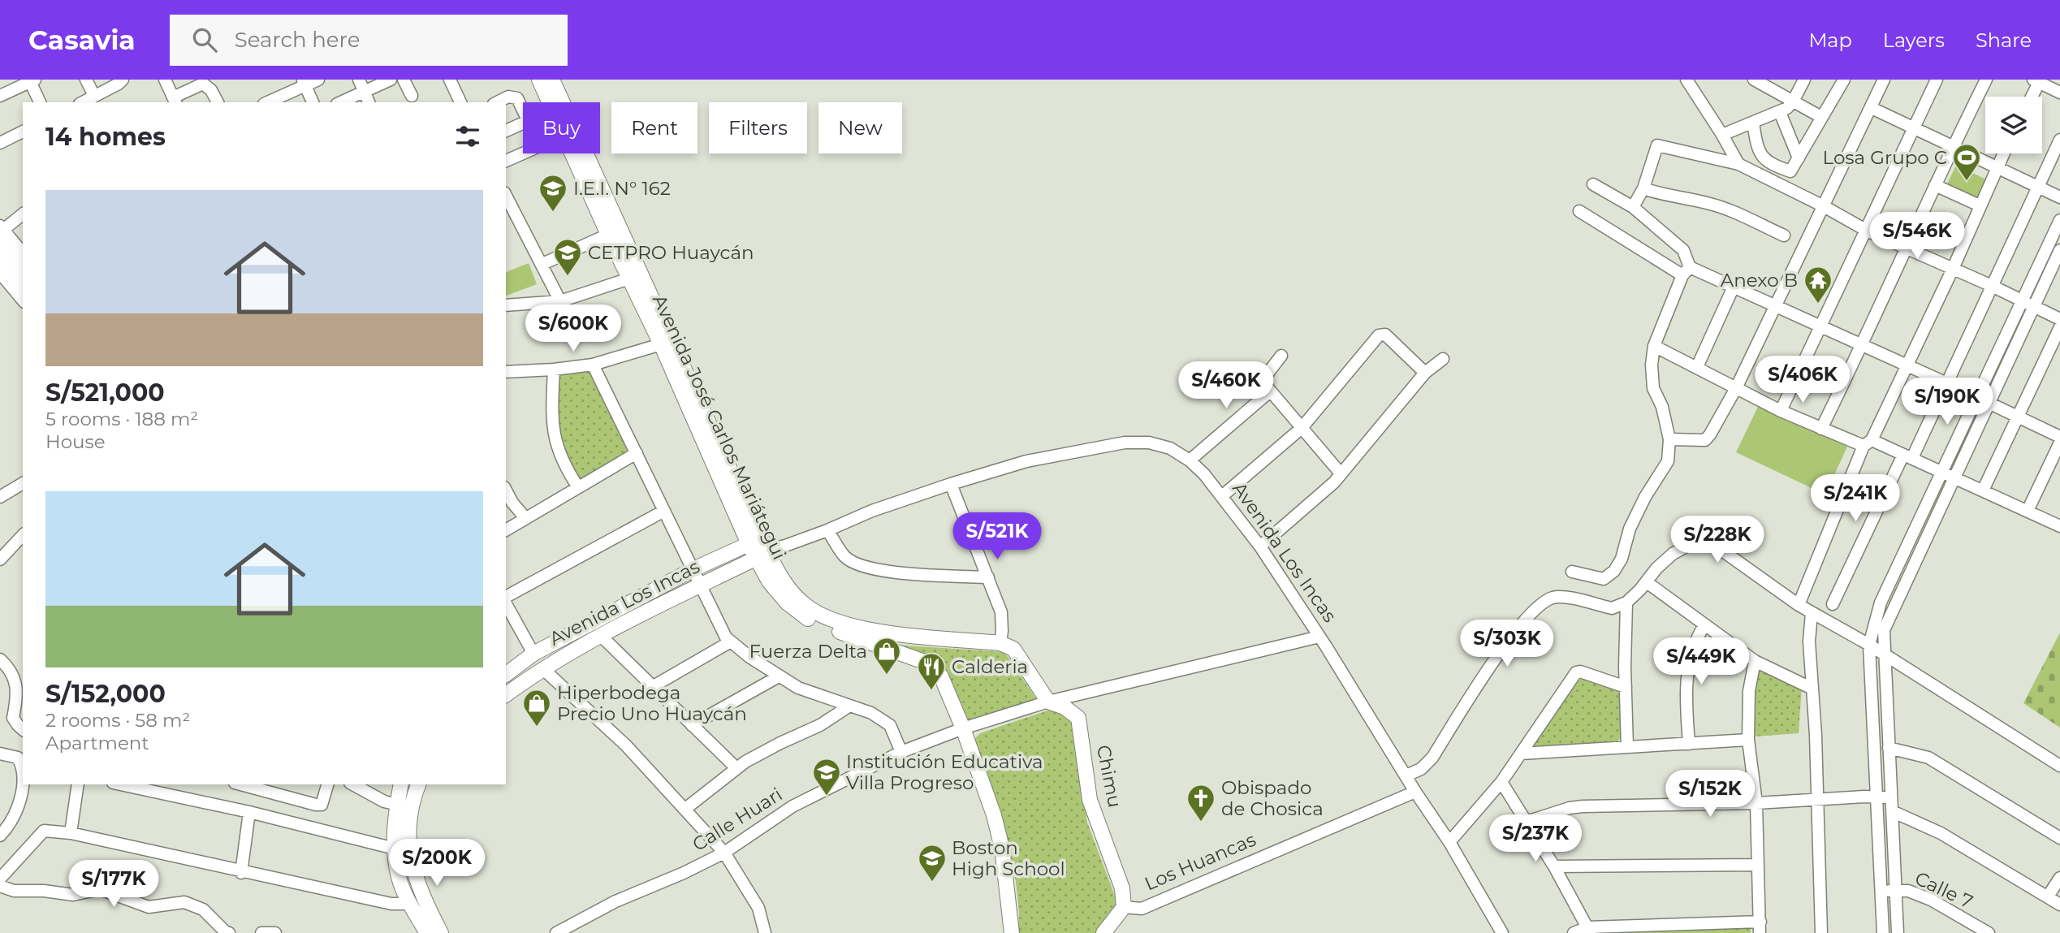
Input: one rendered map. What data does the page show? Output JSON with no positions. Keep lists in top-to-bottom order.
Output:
{
  "streets": {
    "main road": ["Avenida José Carlos Mariátegui", "Avenida Los Incas", "Chimu"],
    "street": ["Calle Huari", "Los Huancas", "Calle 7"]
  },
  "crossings": [
    ["Avenida José Carlos Mariátegui", "Avenida Los Incas"],
    ["Avenida José Carlos Mariátegui", "Calle Huari"],
    ["Avenida Los Incas", "Calle Huari"],
    ["Avenida Los Incas", "Los Huancas"],
    ["Chimu", "Calle Huari"],
    ["Chimu", "Los Huancas"]
  ],
  "places": {
    "sports": ["Losa Grupo C"],
    "school or university": [
      "I.E.I. N° 162",
      "CETPRO Huaycán",
      "Institución Educativa Villa Progreso",
      "Boston High School"
    ],
    "temple": ["Anexo B"],
    "shop": ["Fuerza Delta", "Hiperbodega Precio Uno Huaycán"],
    "restaurant": ["Calderia"],
    "church": ["Obispado de Chosica"]
  },
  "page": {
    "header": "Casavia",
    "search": "Search here",
    "nav": ["Map", "Layers", "Share"],
    "chip": [
      "Buy",
      "Rent",
      "Filters",
      "New"
    ],
    "heading": "14 homes",
    "list": [
      {
        "name": "S/521,000",
        "note": "5 rooms · 188 m² · House"
      },
      {
        "name": "S/152,000",
        "note": "2 rooms · 58 m² · Apartment"
      }
    ],
    "price": [
      "S/546K",
      "S/600K",
      "S/406K",
      "S/460K",
      "S/190K",
      "S/241K",
      "S/521K",
      "S/228K",
      "S/303K",
      "S/449K",
      "S/152K",
      "S/237K",
      "S/200K",
      "S/177K"
    ]
  }
}
